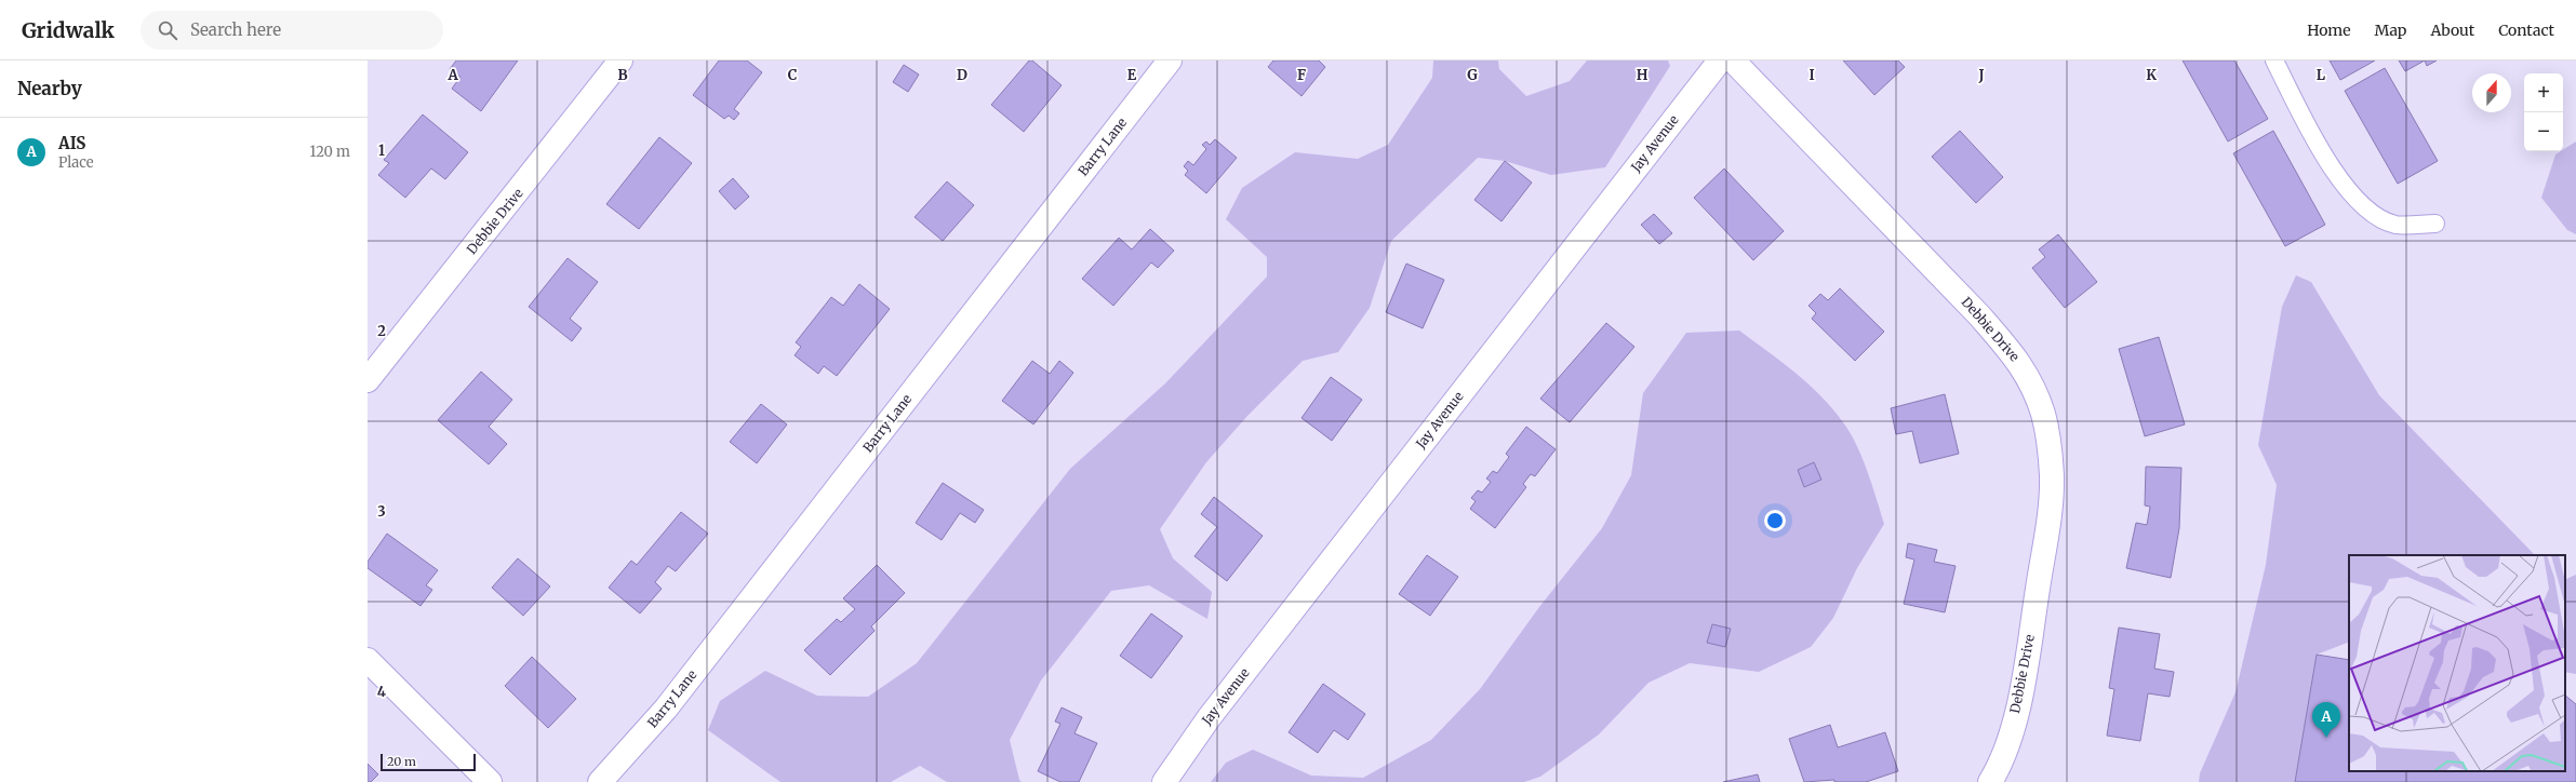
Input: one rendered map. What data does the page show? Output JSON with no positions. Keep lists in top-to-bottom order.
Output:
{
  "streets": {
    "street": ["Jay Avenue", "Barry Lane", "Debbie Drive"]
  },
  "scale_bar": "20 m",
  "north": "top",
  "page": {
    "header": "Gridwalk",
    "search": "Search here",
    "nav": [
      "Home",
      "Map",
      "About",
      "Contact"
    ],
    "heading": "Nearby",
    "map_buttons": ["+", "−"],
    "list": [
      {
        "mark": "A",
        "name": "AIS",
        "note": "Place",
        "value": "120 m"
      }
    ],
    "pins": "A",
    "scale": "20 m"
  },
  "grid": {
    "columns": [
      "A",
      "B",
      "C",
      "D",
      "E",
      "F",
      "G",
      "H",
      "I",
      "J",
      "K",
      "L"
    ],
    "rows": [
      "1",
      "2",
      "3",
      "4"
    ]
  }
}
